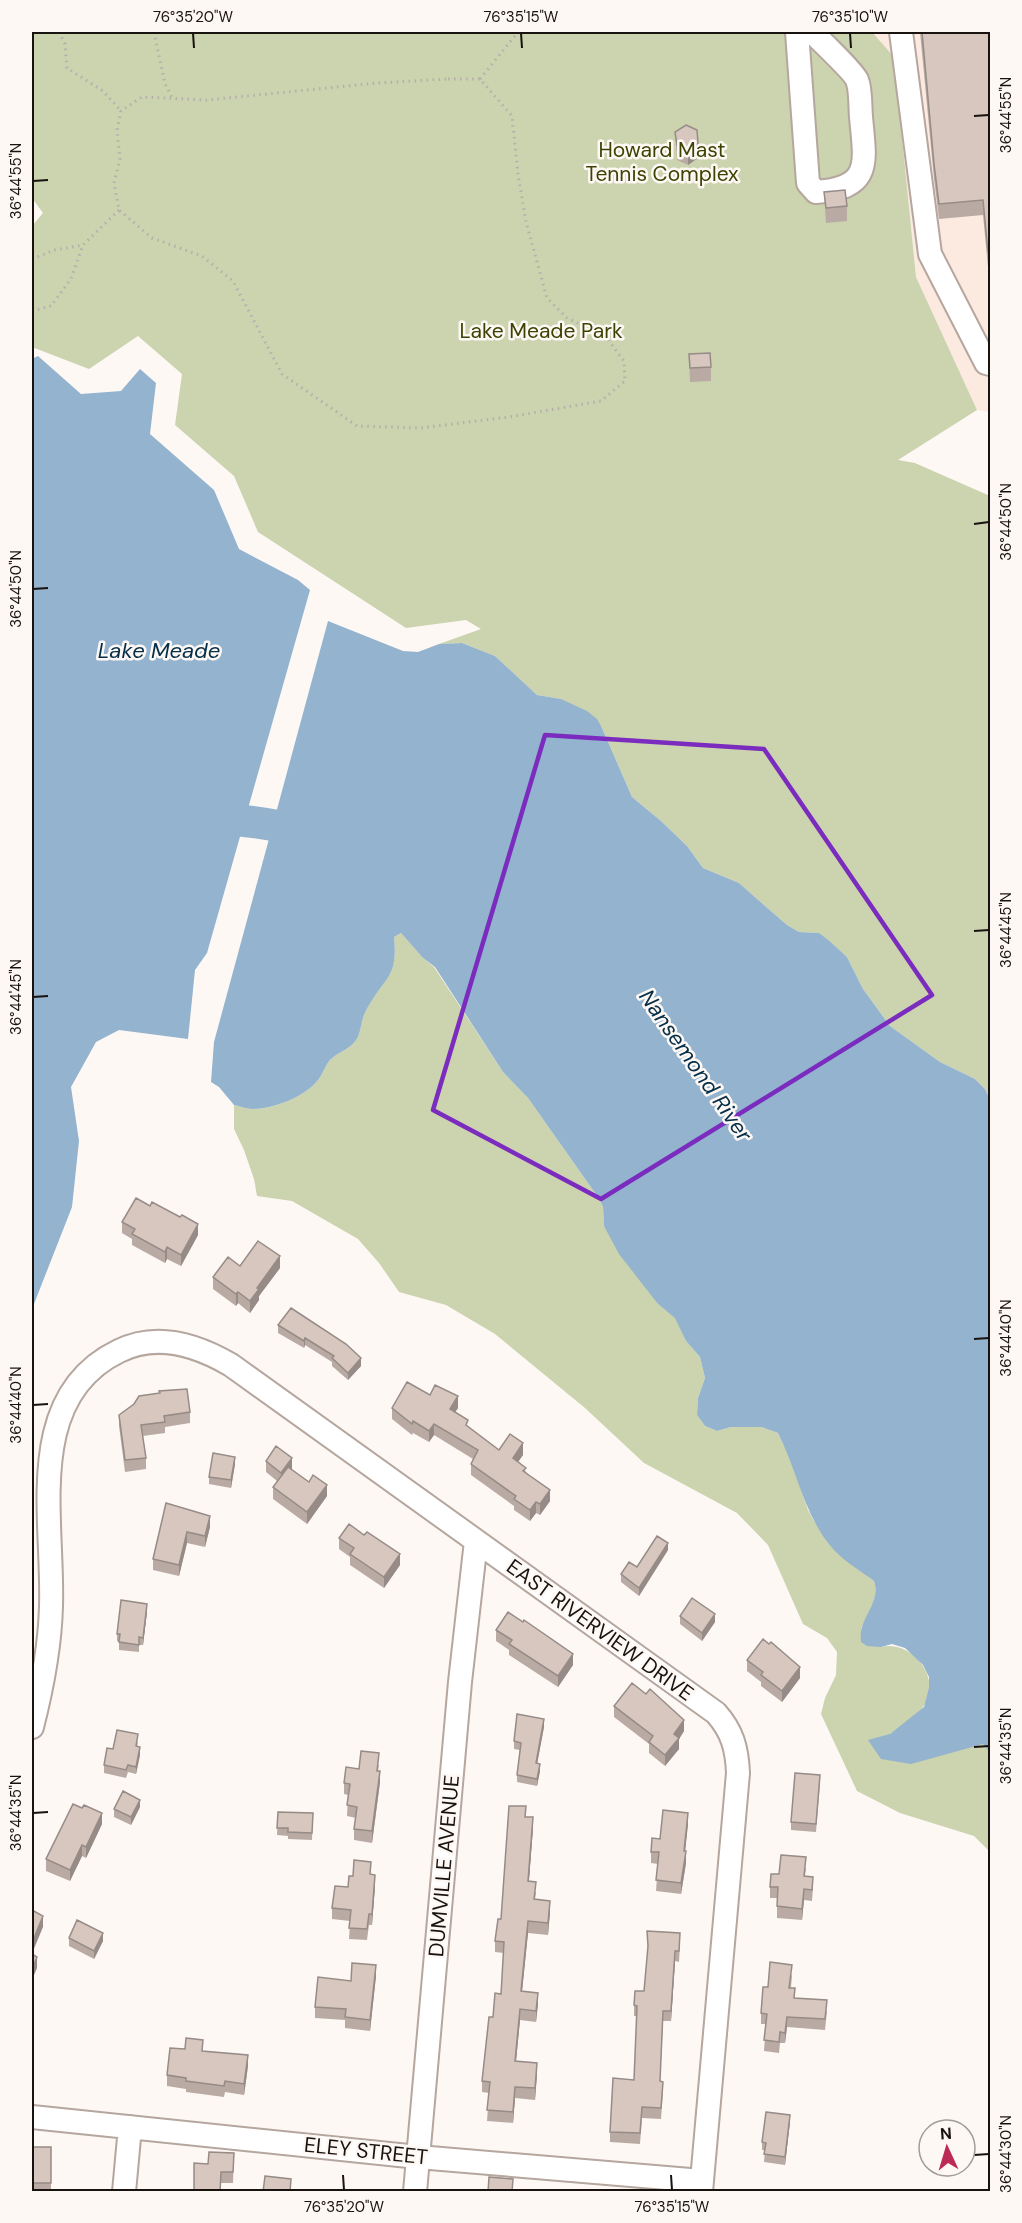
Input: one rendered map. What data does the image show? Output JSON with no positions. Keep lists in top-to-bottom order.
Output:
{
  "streets": {
    "street": ["EAST RIVERVIEW DRIVE", "DUMVILLE AVENUE", "ELEY STREET"]
  },
  "crossings": [
    ["EAST RIVERVIEW DRIVE", "DUMVILLE AVENUE"],
    ["EAST RIVERVIEW DRIVE", "ELEY STREET"],
    ["DUMVILLE AVENUE", "ELEY STREET"]
  ],
  "water": ["Lake Meade", "Nansemond River"],
  "parks": ["Howard Mast Tennis Complex", "Lake Meade Park"],
  "north": "top",
  "coordinates": [
    "76°35'20\"W",
    "76°35'15\"W",
    "76°35'10\"W",
    "36°44'55\"N",
    "36°44'50\"N",
    "36°44'45\"N",
    "36°44'40\"N",
    "36°44'35\"N",
    "36°44'30\"N"
  ]
}
